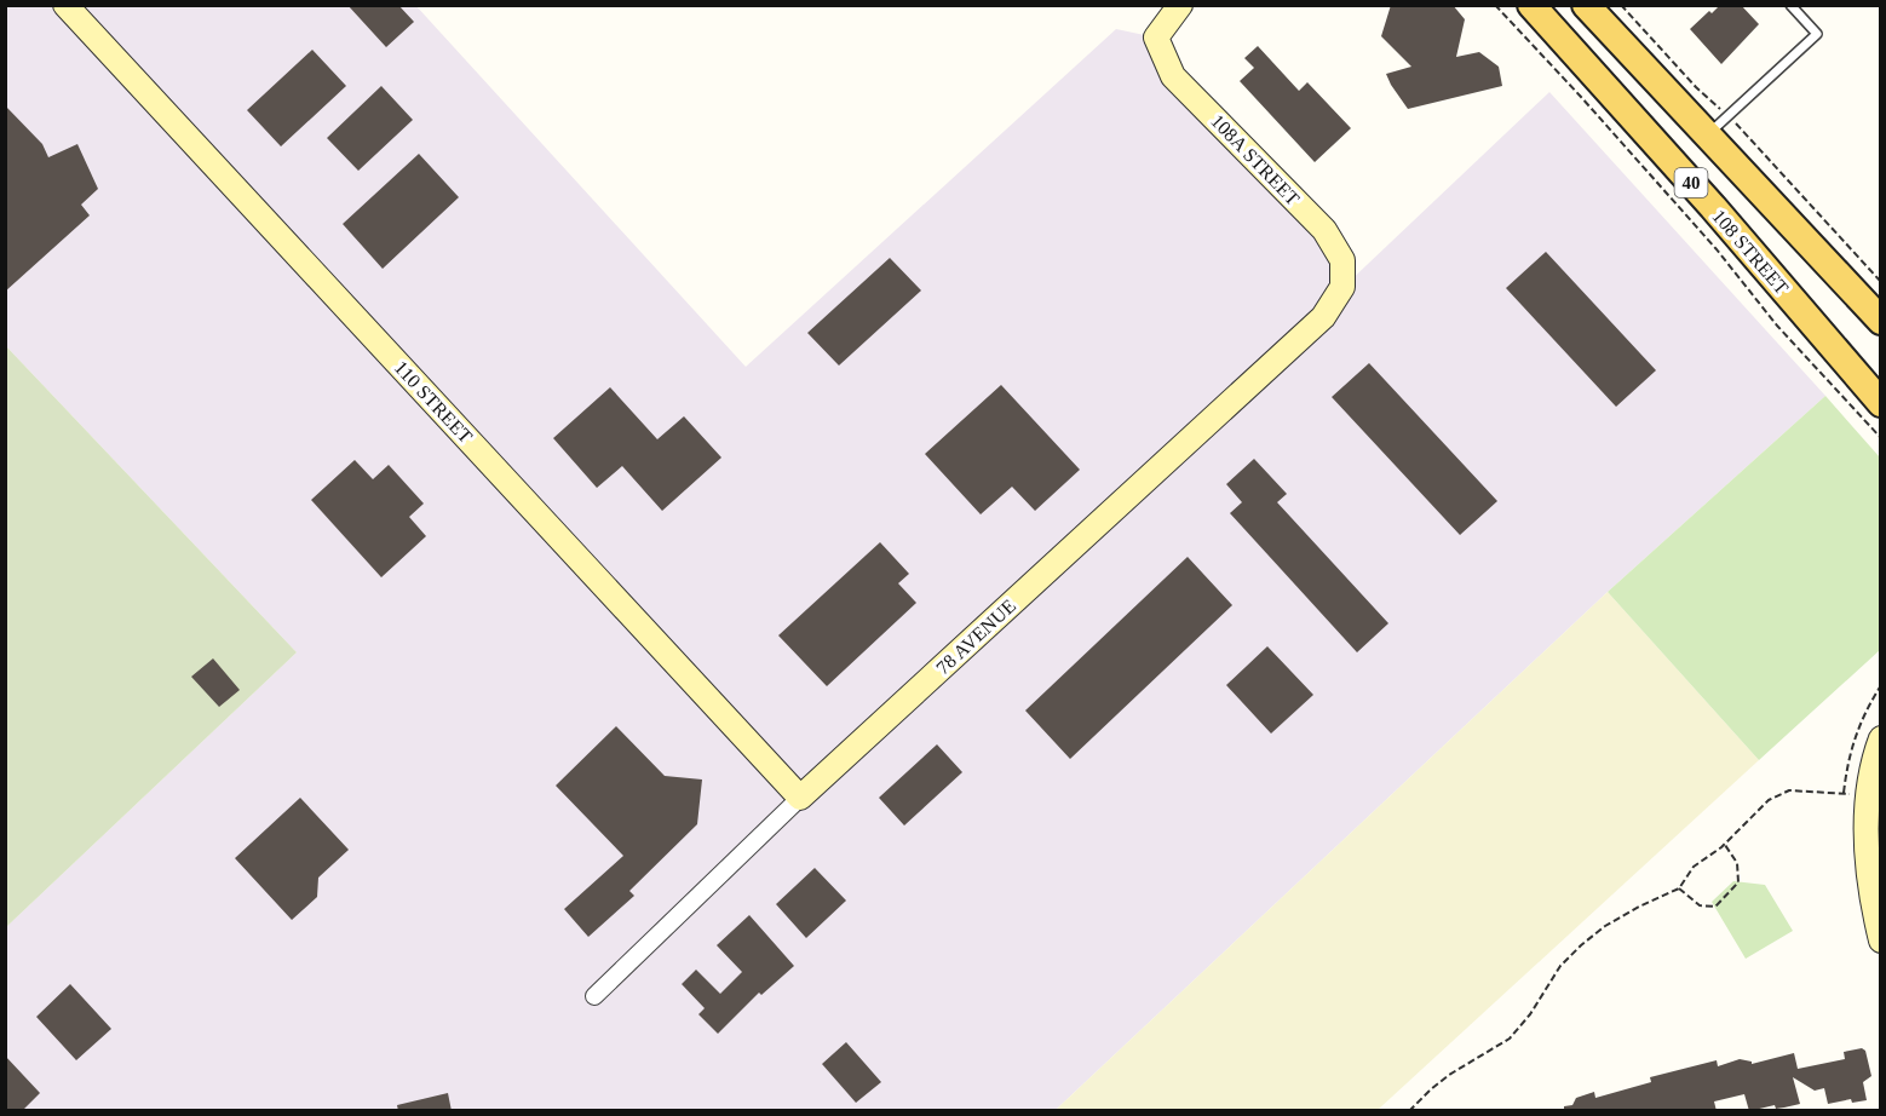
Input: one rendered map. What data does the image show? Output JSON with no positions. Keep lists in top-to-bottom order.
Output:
{
  "streets": {
    "main road": ["40", "108 STREET"],
    "street": ["108A STREET", "110 STREET", "78 AVENUE"]
  },
  "crossings": [
    ["108A STREET", "78 AVENUE"],
    ["110 STREET", "78 AVENUE"]
  ]
}
